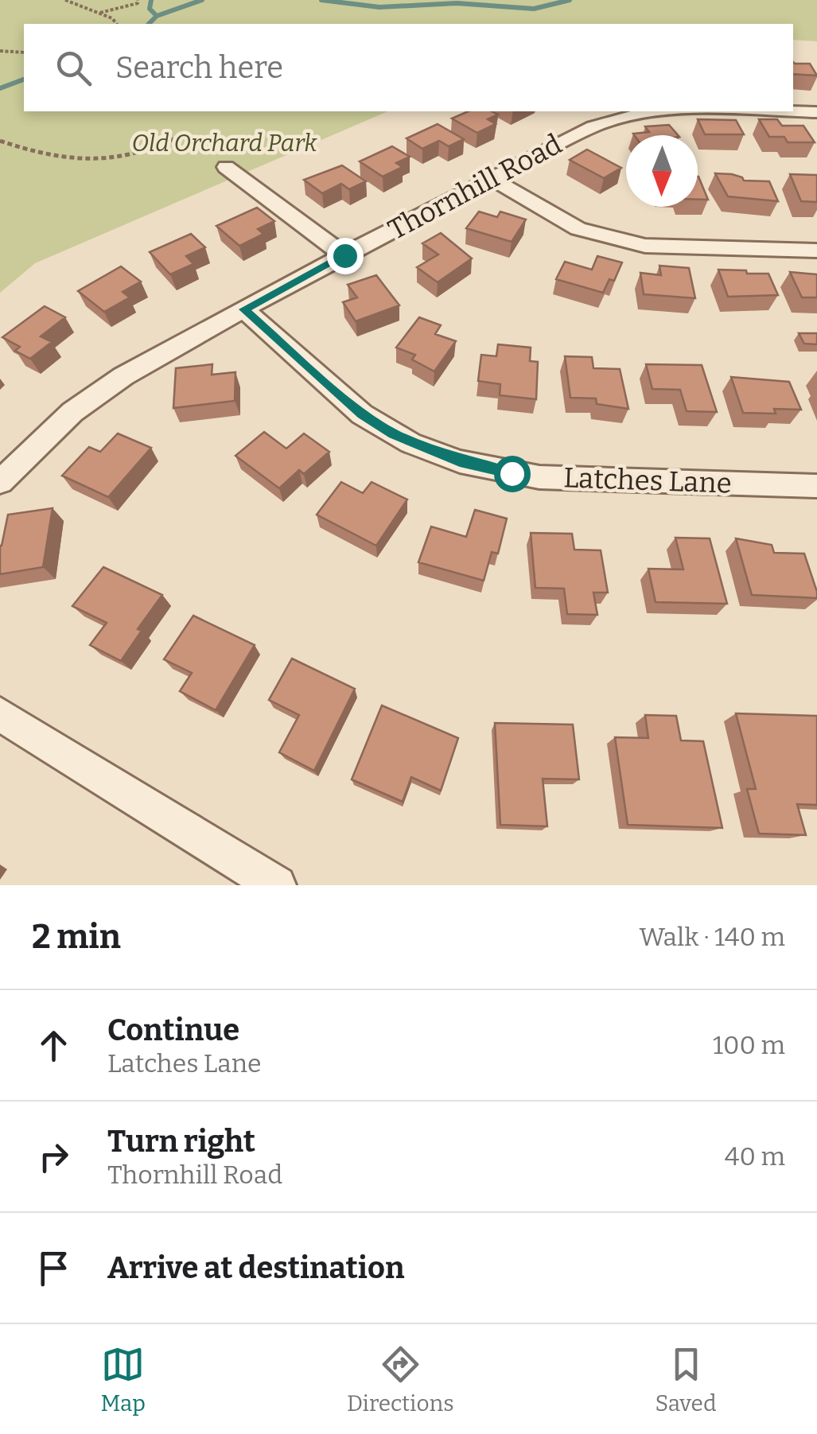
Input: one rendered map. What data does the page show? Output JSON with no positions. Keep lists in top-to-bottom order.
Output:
{
  "streets": {
    "street": ["Thornhill Road", "Latches Lane"]
  },
  "crossings": [
    ["Thornhill Road", "Latches Lane"]
  ],
  "parks": ["Old Orchard Park"],
  "north": "bottom",
  "page": {
    "search": "Search here",
    "heading": ["2 min", "Walk · 140 m"],
    "list": [
      ["Continue", "Latches Lane", "100 m"],
      ["Turn right", "Thornhill Road", "40 m"],
      "Arrive at destination"
    ],
    "nav": ["Map", "Directions", "Saved"]
  }
}
